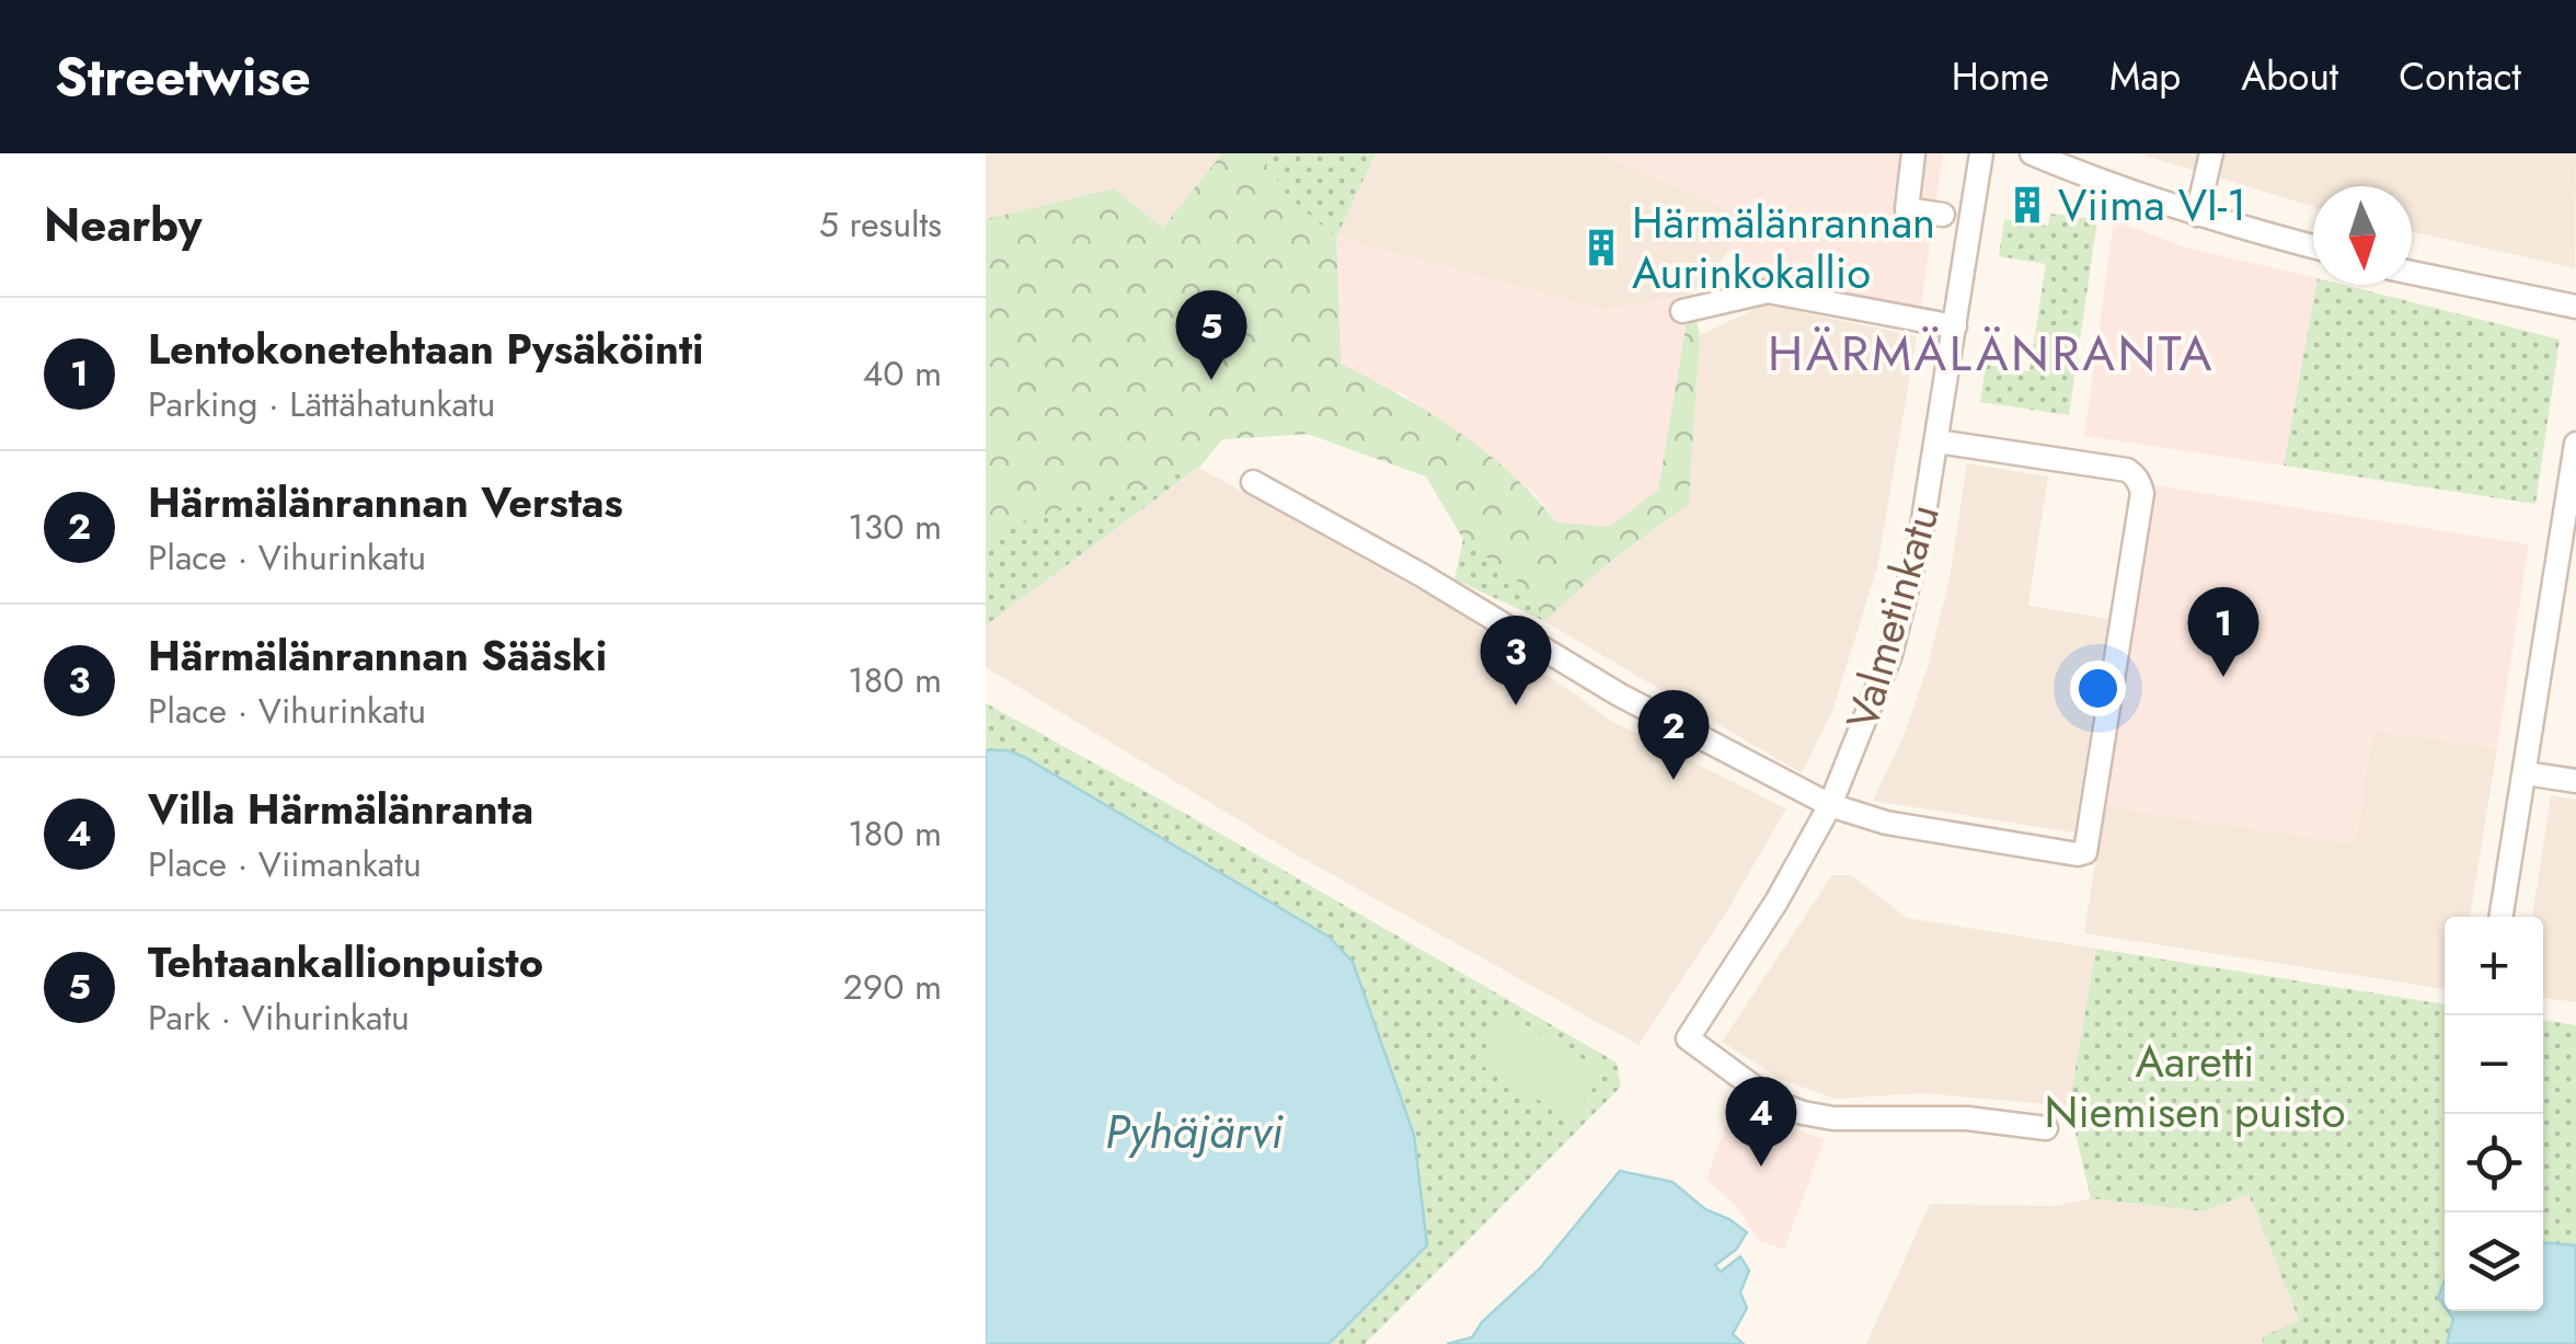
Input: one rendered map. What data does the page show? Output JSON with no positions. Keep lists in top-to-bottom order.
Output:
{
  "streets": {
    "street": ["Valmetinkatu"]
  },
  "districts": ["HÄRMÄLÄNRANTA"],
  "water": ["Pyhäjärvi"],
  "parks": ["Aaretti Niemisen puisto"],
  "places": {
    "building": ["Viima VI-1", "Härmälänrannan Aurinkokallio"]
  },
  "north": "bottom",
  "page": {
    "header": "Streetwise",
    "nav": [
      "Home",
      "Map",
      "About",
      "Contact"
    ],
    "heading": ["Nearby", "5 results"],
    "pins": [
      "5",
      "1",
      "3",
      "2",
      "4"
    ],
    "list": [
      {
        "mark": "1",
        "name": "Lentokonetehtaan Pysäköinti",
        "note": "Parking · Lättähatunkatu",
        "value": "40 m"
      },
      {
        "mark": "2",
        "name": "Härmälänrannan Verstas",
        "note": "Place · Vihurinkatu",
        "value": "130 m"
      },
      {
        "mark": "3",
        "name": "Härmälänrannan Sääski",
        "note": "Place · Vihurinkatu",
        "value": "180 m"
      },
      {
        "mark": "4",
        "name": "Villa Härmälänranta",
        "note": "Place · Viimankatu",
        "value": "180 m"
      },
      {
        "mark": "5",
        "name": "Tehtaankallionpuisto",
        "note": "Park · Vihurinkatu",
        "value": "290 m"
      }
    ],
    "map_buttons": ["+", "−"]
  }
}
